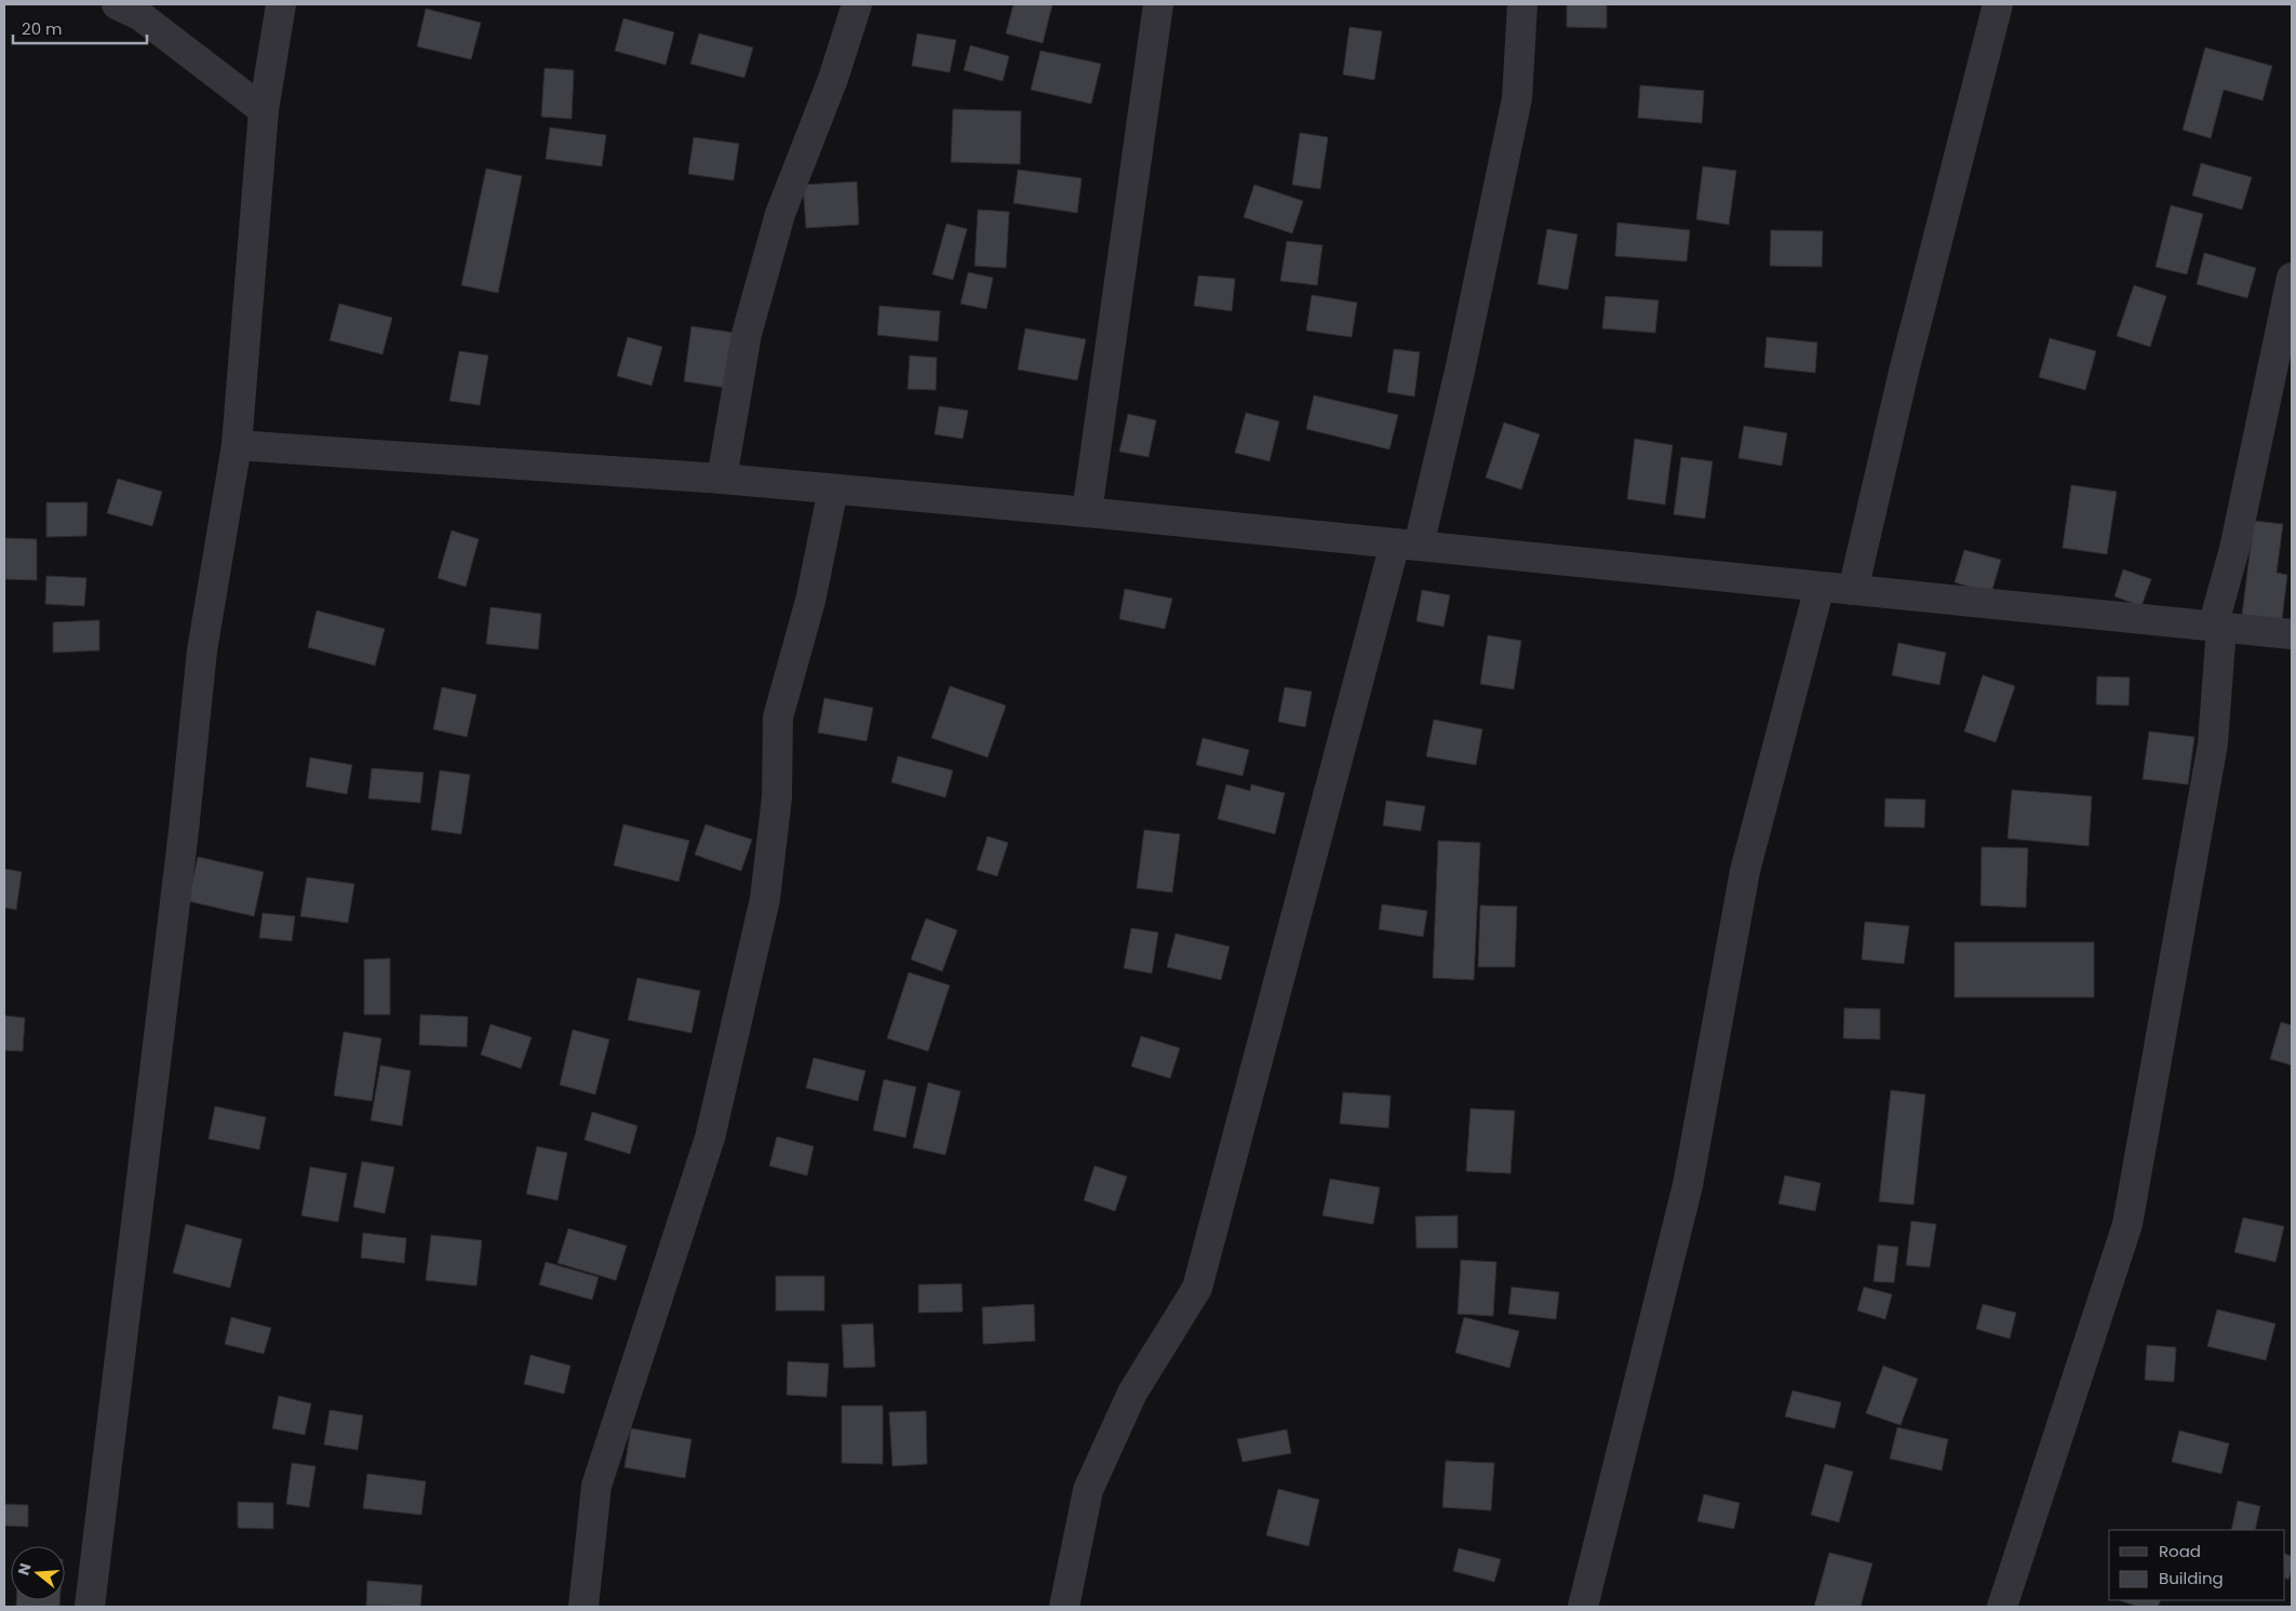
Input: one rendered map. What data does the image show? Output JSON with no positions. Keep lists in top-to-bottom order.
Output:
{
  "legend": ["Road", "Building"],
  "scale_bar": "20 m",
  "north": "left"
}
